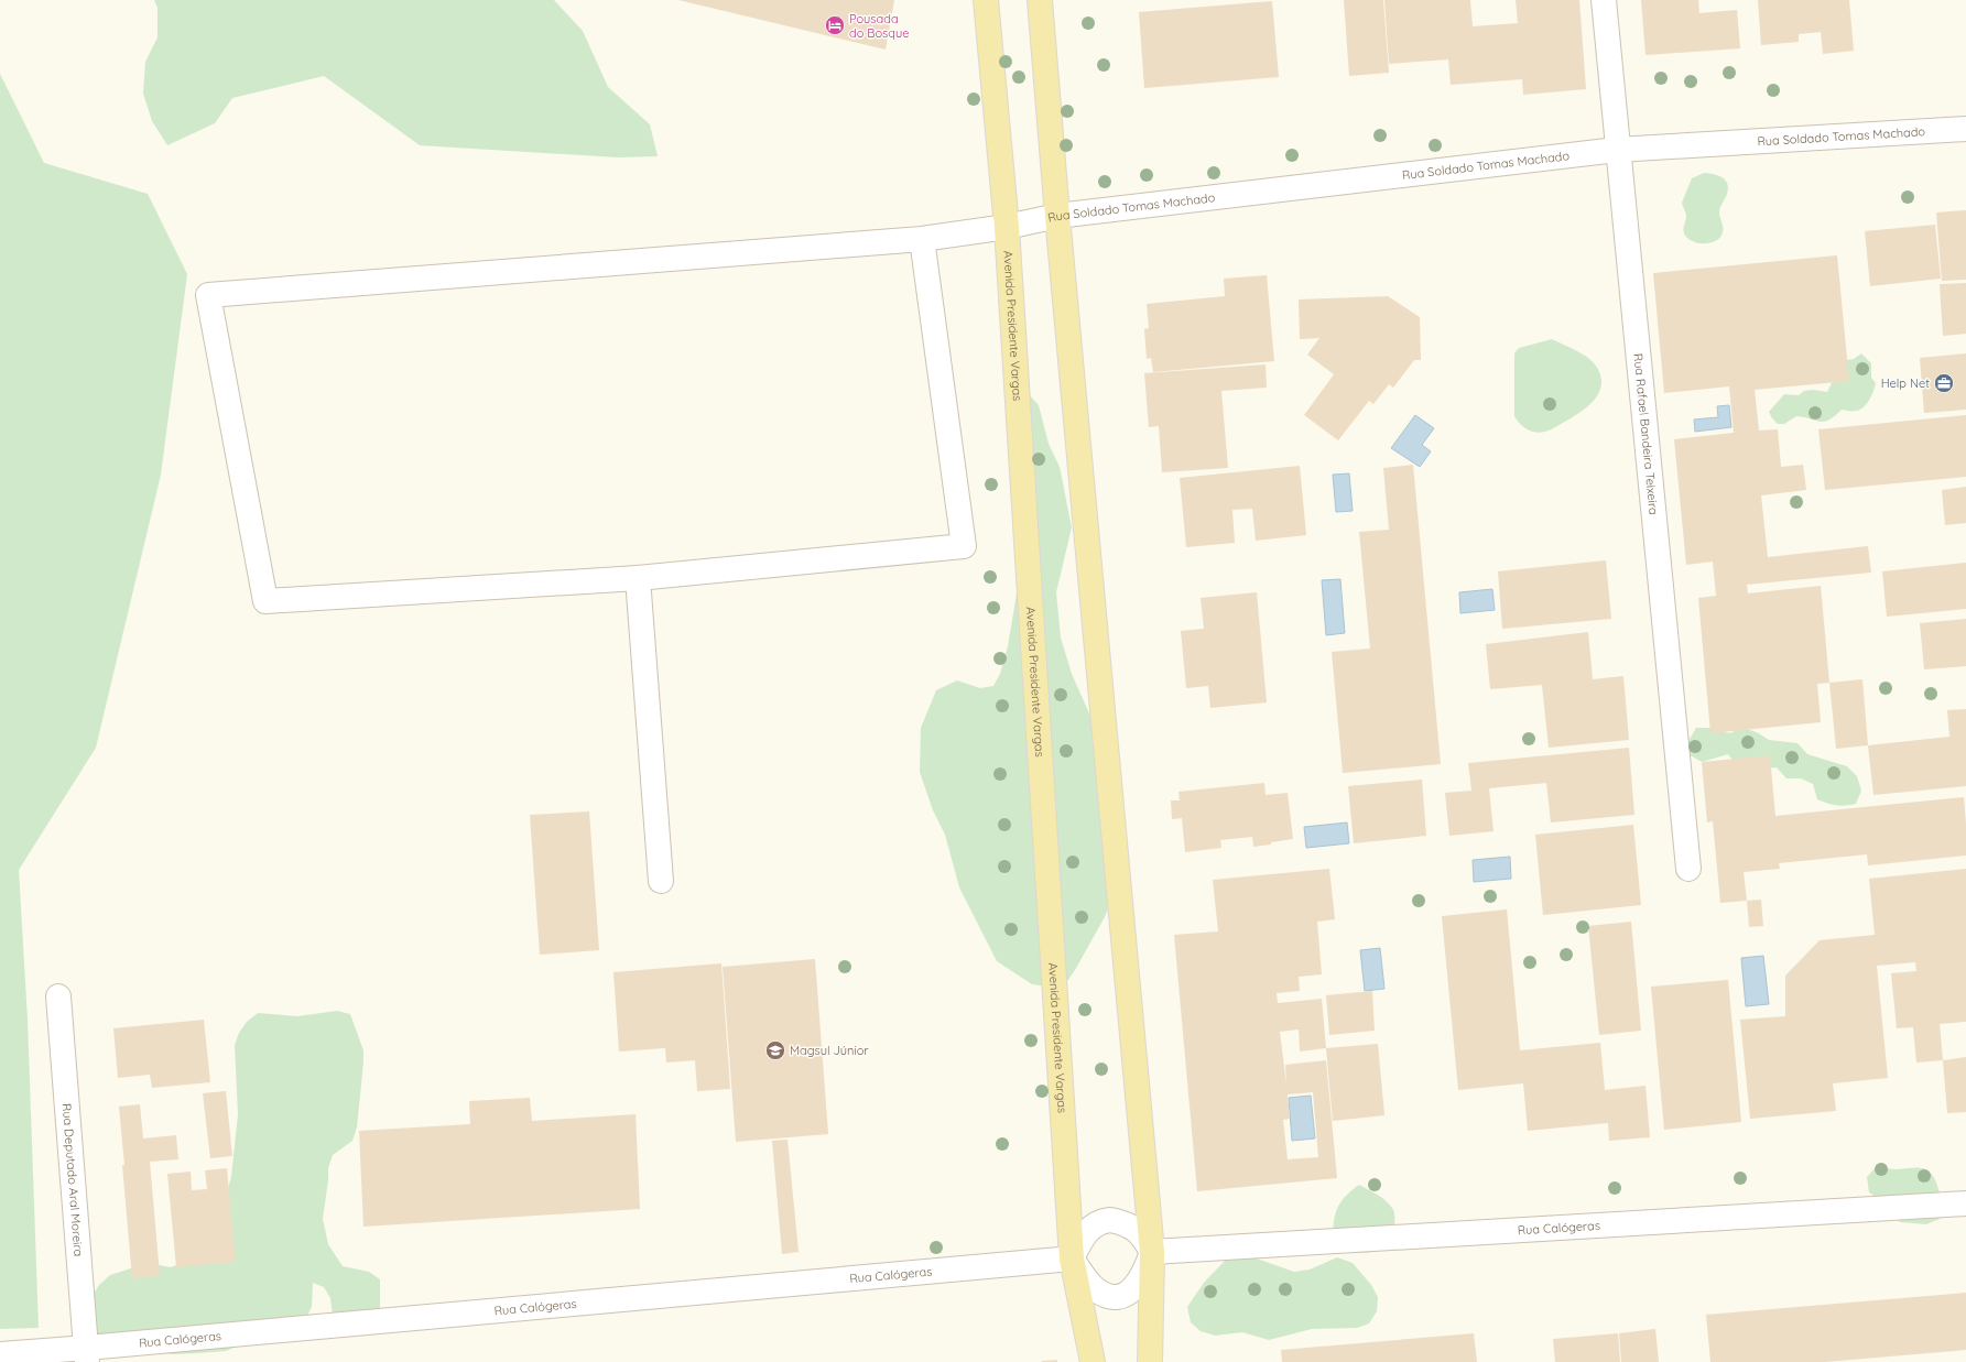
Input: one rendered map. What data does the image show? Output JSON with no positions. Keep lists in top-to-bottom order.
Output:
{
  "streets": {
    "main road": ["Avenida Presidente Vargas"],
    "street": [
      "Rua Soldado Tomas Machado",
      "Rua Rafael Bandeira Teixeira",
      "Rua Deputado Aral Moreira",
      "Rua Calógeras"
    ]
  },
  "crossings": [
    ["Rua Soldado Tomas Machado", "Avenida Presidente Vargas"],
    ["Rua Soldado Tomas Machado", "Rua Rafael Bandeira Teixeira"],
    ["Avenida Presidente Vargas", "Rua Calógeras"],
    ["Rua Deputado Aral Moreira", "Rua Calógeras"]
  ],
  "places": {
    "hotel": ["Pousada do Bosque"],
    "office": ["Help Net"],
    "school or university": ["Magsul Júnior"]
  }
}
